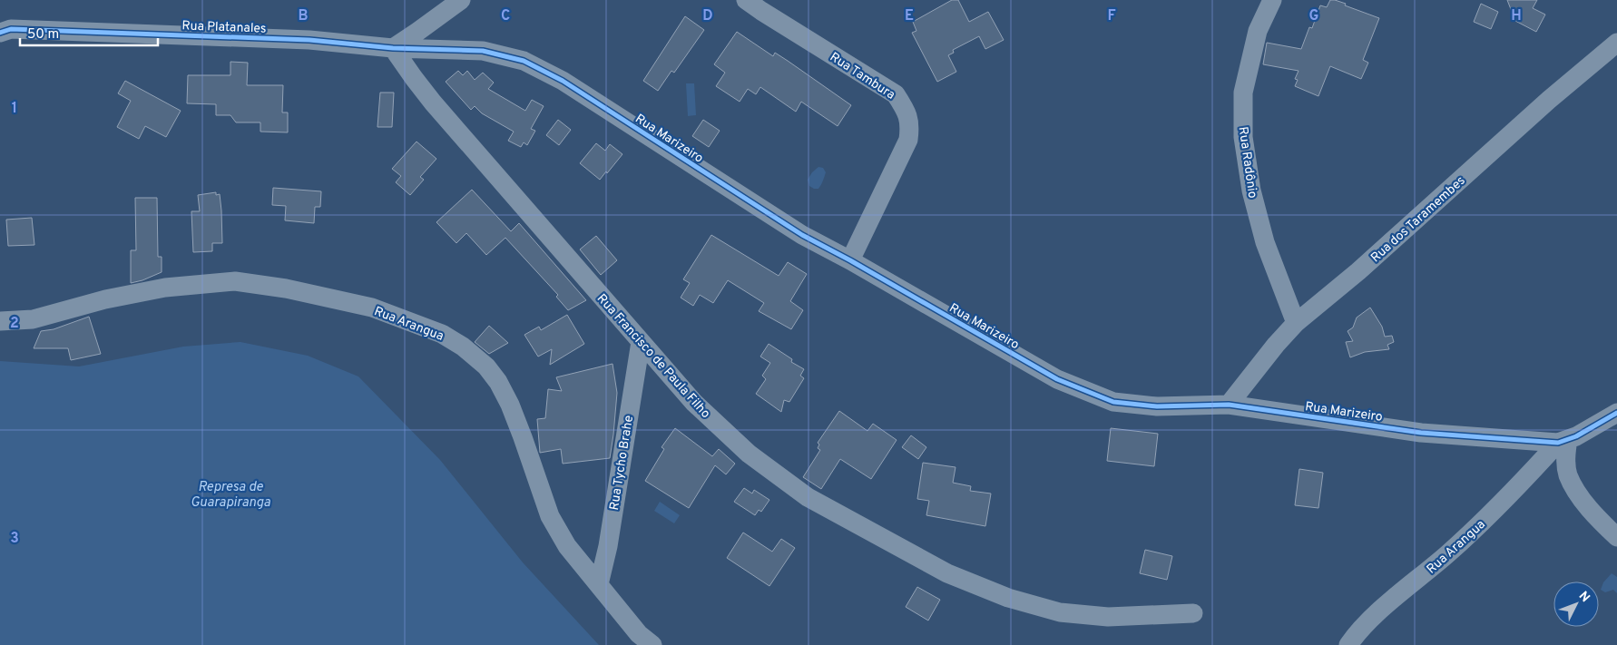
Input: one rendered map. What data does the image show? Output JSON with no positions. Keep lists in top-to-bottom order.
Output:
{
  "streets": {
    "street": [
      "Rua Platanales",
      "Rua Tambura",
      "Rua Marizeiro",
      "Rua Radônio",
      "Rua dos Taramembes",
      "Rua Arangua",
      "Rua Francisco de Paula Filho",
      "Rua Tycho Brahe"
    ]
  },
  "crossings": [
    ["Rua Platanales", "Rua Marizeiro"],
    ["Rua Platanales", "Rua Francisco de Paula Filho"],
    ["Rua Tambura", "Rua Marizeiro"],
    ["Rua Marizeiro", "Rua dos Taramembes"],
    ["Rua Marizeiro", "Rua Arangua"],
    ["Rua Marizeiro", "Rua Francisco de Paula Filho"],
    ["Rua Radônio", "Rua dos Taramembes"],
    ["Rua Arangua", "Rua Tycho Brahe"],
    ["Rua Francisco de Paula Filho", "Rua Tycho Brahe"]
  ],
  "water": ["Represa de Guarapiranga"],
  "scale_bar": "50 m",
  "north": "top right",
  "grid": {
    "columns": [
      "B",
      "C",
      "D",
      "E",
      "F",
      "G",
      "H"
    ],
    "rows": ["1", "2", "3"]
  }
}
